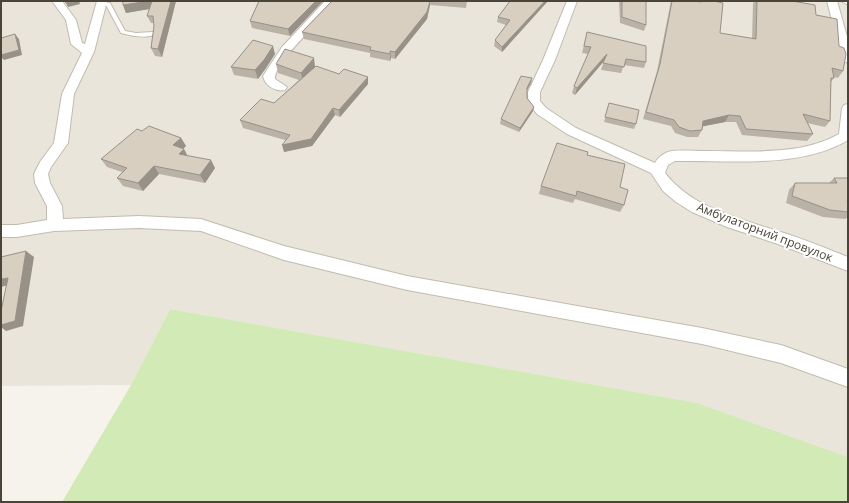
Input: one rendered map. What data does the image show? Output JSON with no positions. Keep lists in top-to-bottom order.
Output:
{
  "streets": {
    "street": ["Амбулаторний провулок"]
  }
}
